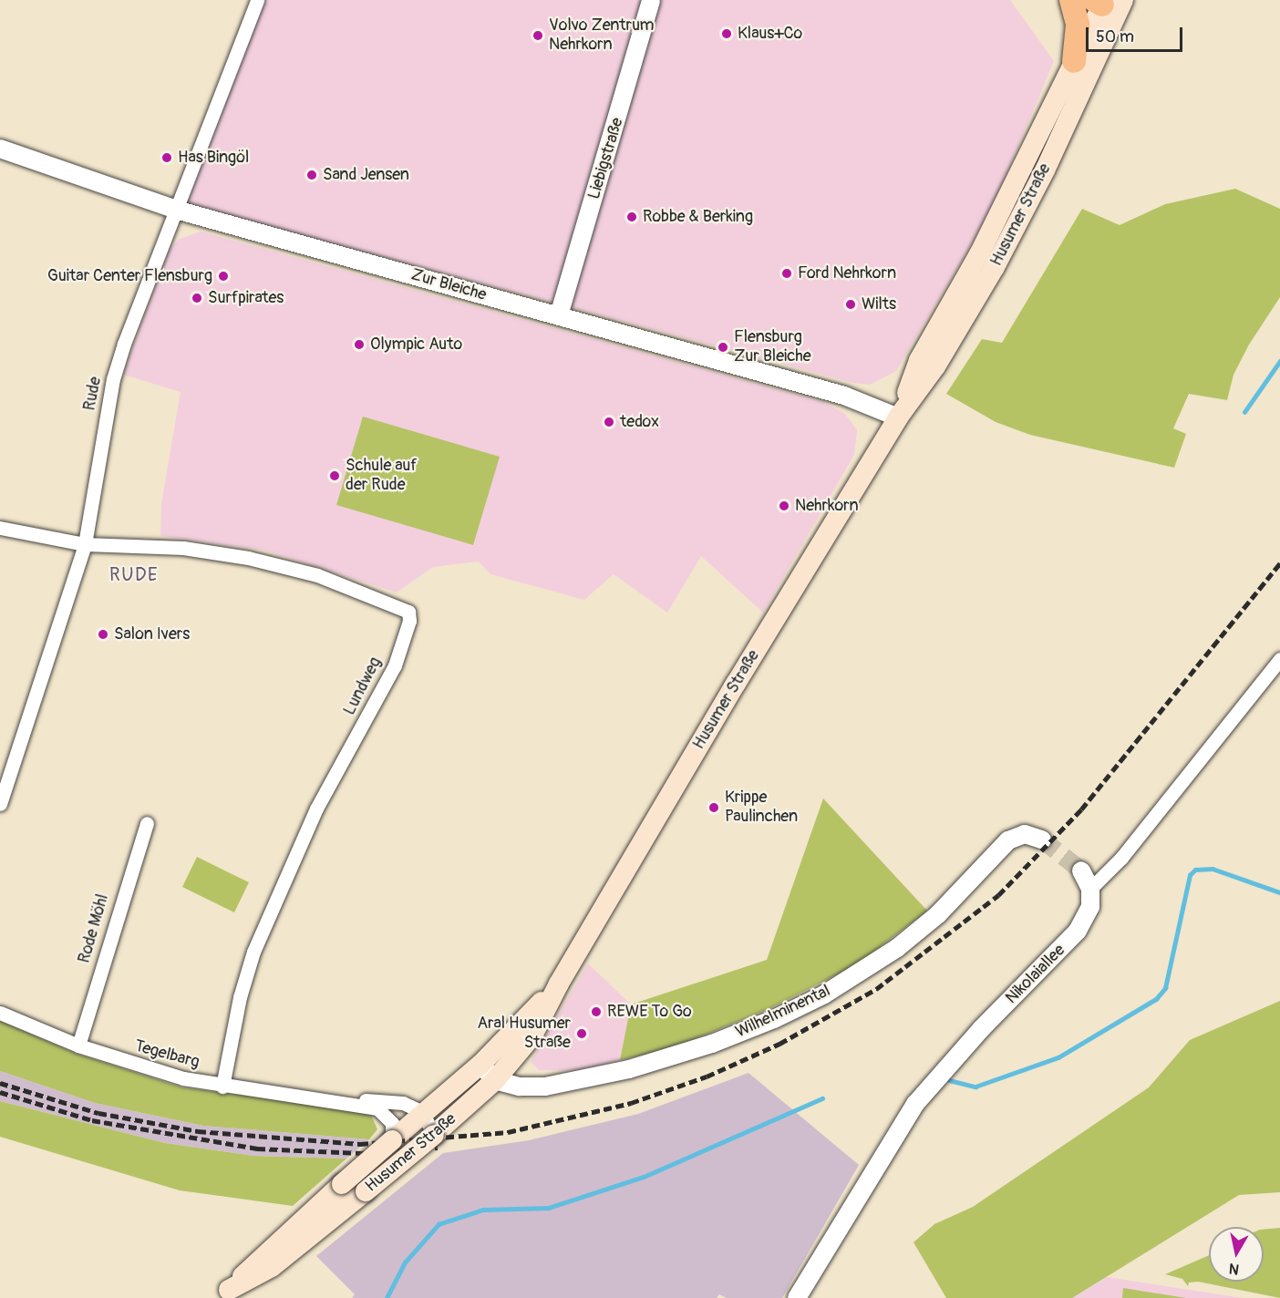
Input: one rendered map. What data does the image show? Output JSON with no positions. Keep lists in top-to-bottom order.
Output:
{
  "streets": {
    "main road": ["Husumer Straße"],
    "street": [
      "Liebigstraße",
      "Zur Bleiche",
      "Rude",
      "Lundweg",
      "Rode Möhl",
      "Nikolaiallee",
      "Wilhelminental",
      "Tegelbarg"
    ]
  },
  "crossings": [
    ["Liebigstraße", "Zur Bleiche"],
    ["Husumer Straße", "Zur Bleiche"],
    ["Husumer Straße", "Wilhelminental"],
    ["Husumer Straße", "Tegelbarg"],
    ["Zur Bleiche", "Rude"],
    ["Rude", "Lundweg"],
    ["Lundweg", "Tegelbarg"],
    ["Rode Möhl", "Tegelbarg"]
  ],
  "districts": ["RUDE"],
  "places": [
    "Klaus+Co",
    "Volvo Zentrum Nehrkorn",
    "Has Bingöl",
    "Sand Jensen",
    "Robbe & Berking",
    "Ford Nehrkorn",
    "Guitar Center Flensburg",
    "Surfpirates",
    "Wilts",
    "Olympic Auto",
    "Flensburg Zur Bleiche",
    "tedox",
    "Schule auf der Rude",
    "Nehrkorn",
    "Salon Ivers",
    "Krippe Paulinchen",
    "REWE To Go",
    "Aral Husumer Straße"
  ],
  "scale_bar": "50 m",
  "north": "bottom"
}
